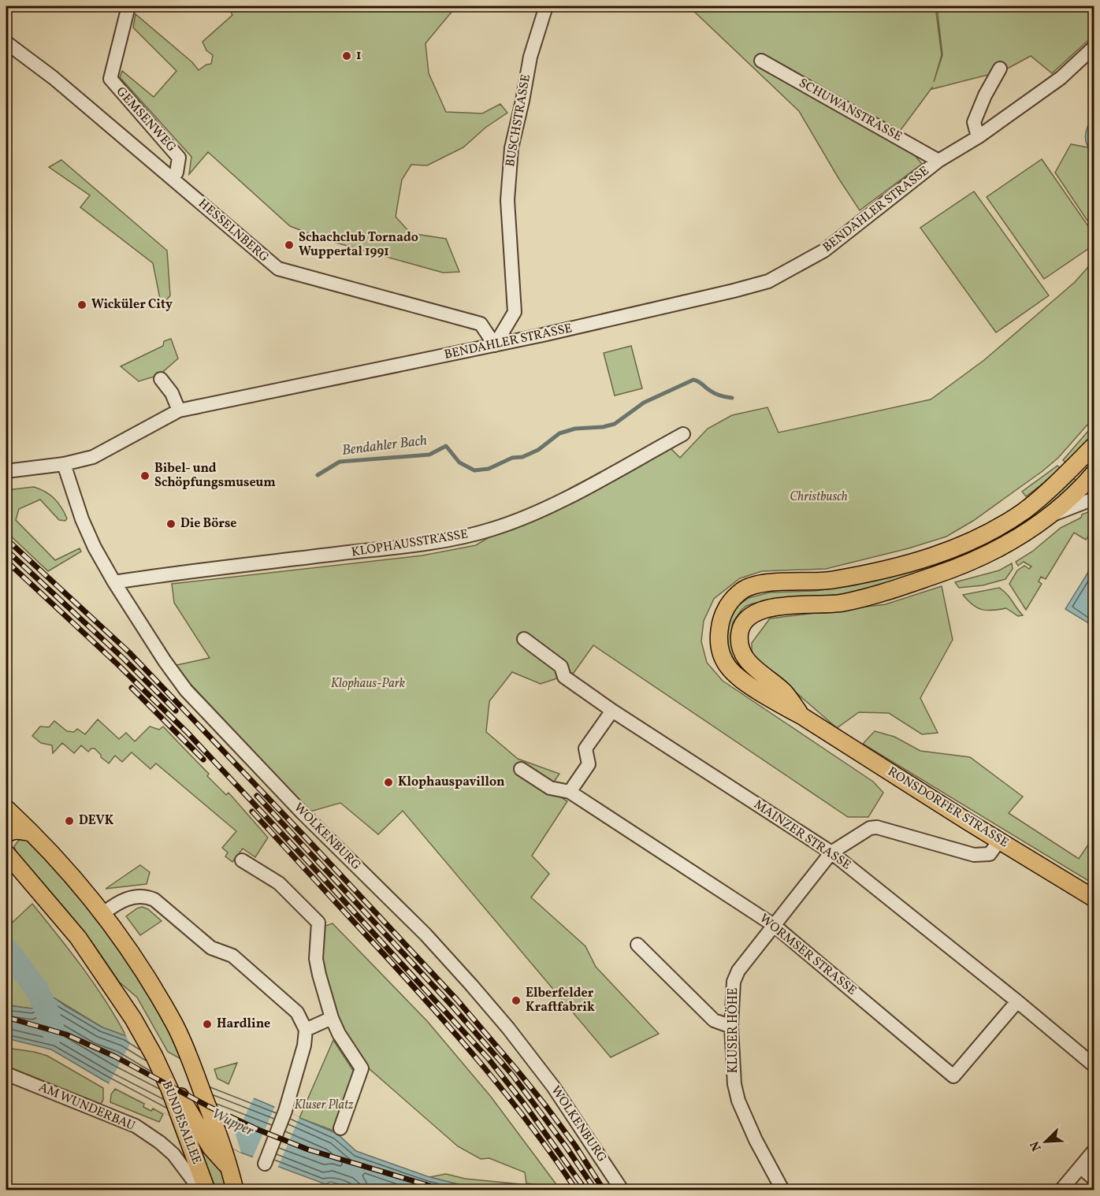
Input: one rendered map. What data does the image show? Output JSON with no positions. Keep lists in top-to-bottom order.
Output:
{
  "streets": {
    "main road": ["RONSDORFER STRASSE", "BUNDESALLEE"],
    "street": [
      "SCHUWANSTRASSE",
      "GEMSENWEG",
      "BUSCHSTRASSE",
      "BENDAHLER STRASSE",
      "HESSELNBERG",
      "KLOPHAUSSTRASSE",
      "MAINZER STRASSE",
      "WOLKENBURG",
      "WORMSER STRASSE",
      "KLUSER HÖHE",
      "AM WUNDERBAU"
    ]
  },
  "crossings": [
    ["SCHUWANSTRASSE", "BENDAHLER STRASSE"],
    ["GEMSENWEG", "HESSELNBERG"],
    ["BUSCHSTRASSE", "BENDAHLER STRASSE"],
    ["BUSCHSTRASSE", "HESSELNBERG"],
    ["BENDAHLER STRASSE", "HESSELNBERG"],
    ["BENDAHLER STRASSE", "WOLKENBURG"],
    ["KLOPHAUSSTRASSE", "WOLKENBURG"],
    ["RONSDORFER STRASSE", "KLUSER HÖHE"],
    ["MAINZER STRASSE", "WORMSER STRASSE"],
    ["MAINZER STRASSE", "KLUSER HÖHE"],
    ["WORMSER STRASSE", "KLUSER HÖHE"]
  ],
  "water": ["Bendahler Bach", "Wupper"],
  "parks": ["Christbusch", "Klophaus-Park", "Kluser Platz"],
  "places": [
    "1",
    "Schachclub Tornado Wuppertal 1991",
    "Wicküler City",
    "Bibel- und Schöpfungsmuseum",
    "Die Börse",
    "Klophauspavillon",
    "DEVK",
    "Elberfelder Kraftfabrik",
    "Hardline"
  ],
  "north": "bottom left"
}
